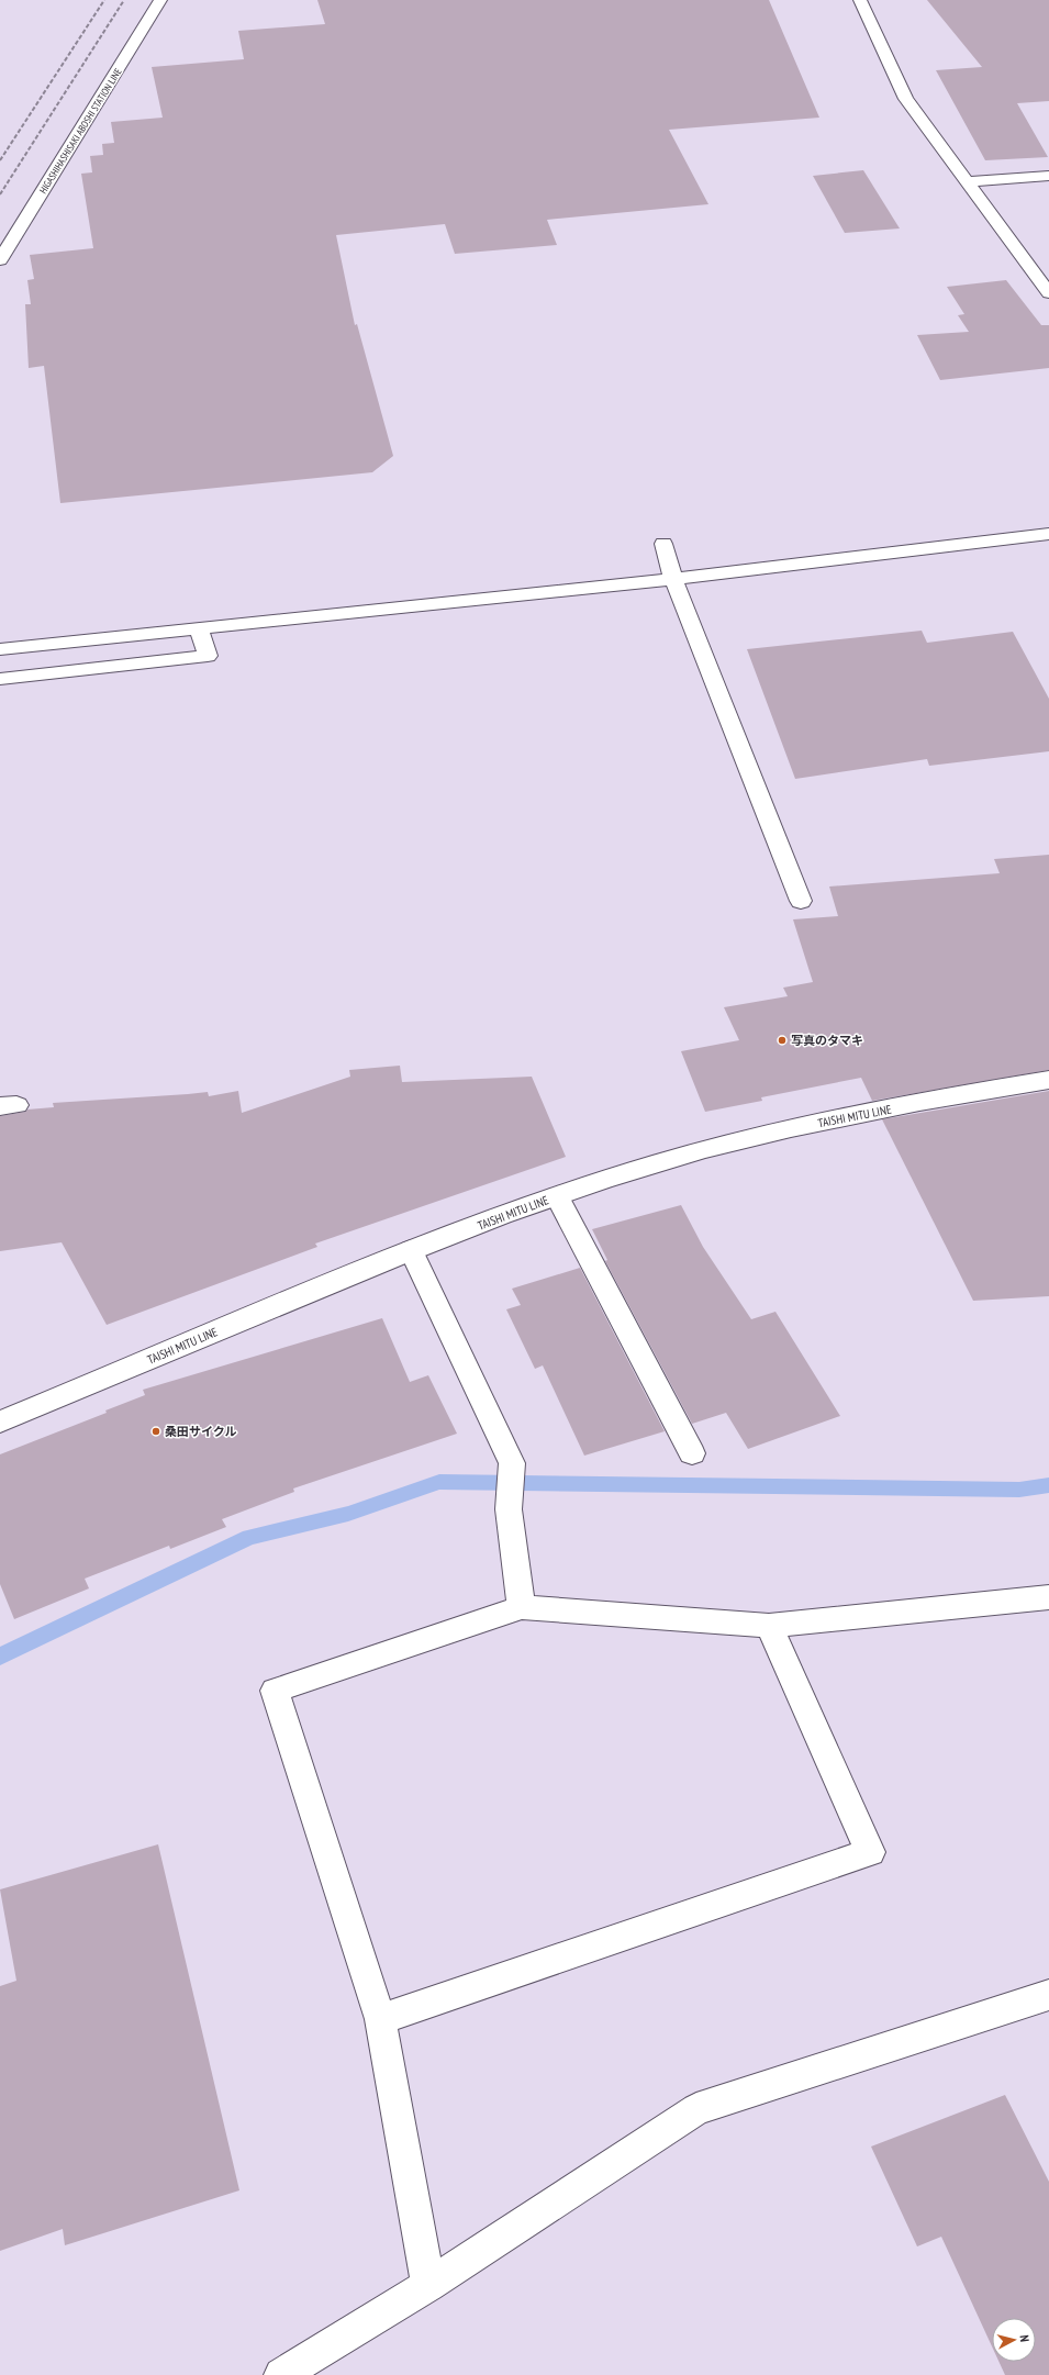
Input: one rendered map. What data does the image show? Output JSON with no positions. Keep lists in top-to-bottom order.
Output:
{
  "streets": {
    "street": ["HIGASHIHASHISAKI ABOSHI STATION LINE", "TAISHI MITU LINE"]
  },
  "places": ["写真のタマキ", "桑田サイクル"],
  "north": "right"
}
